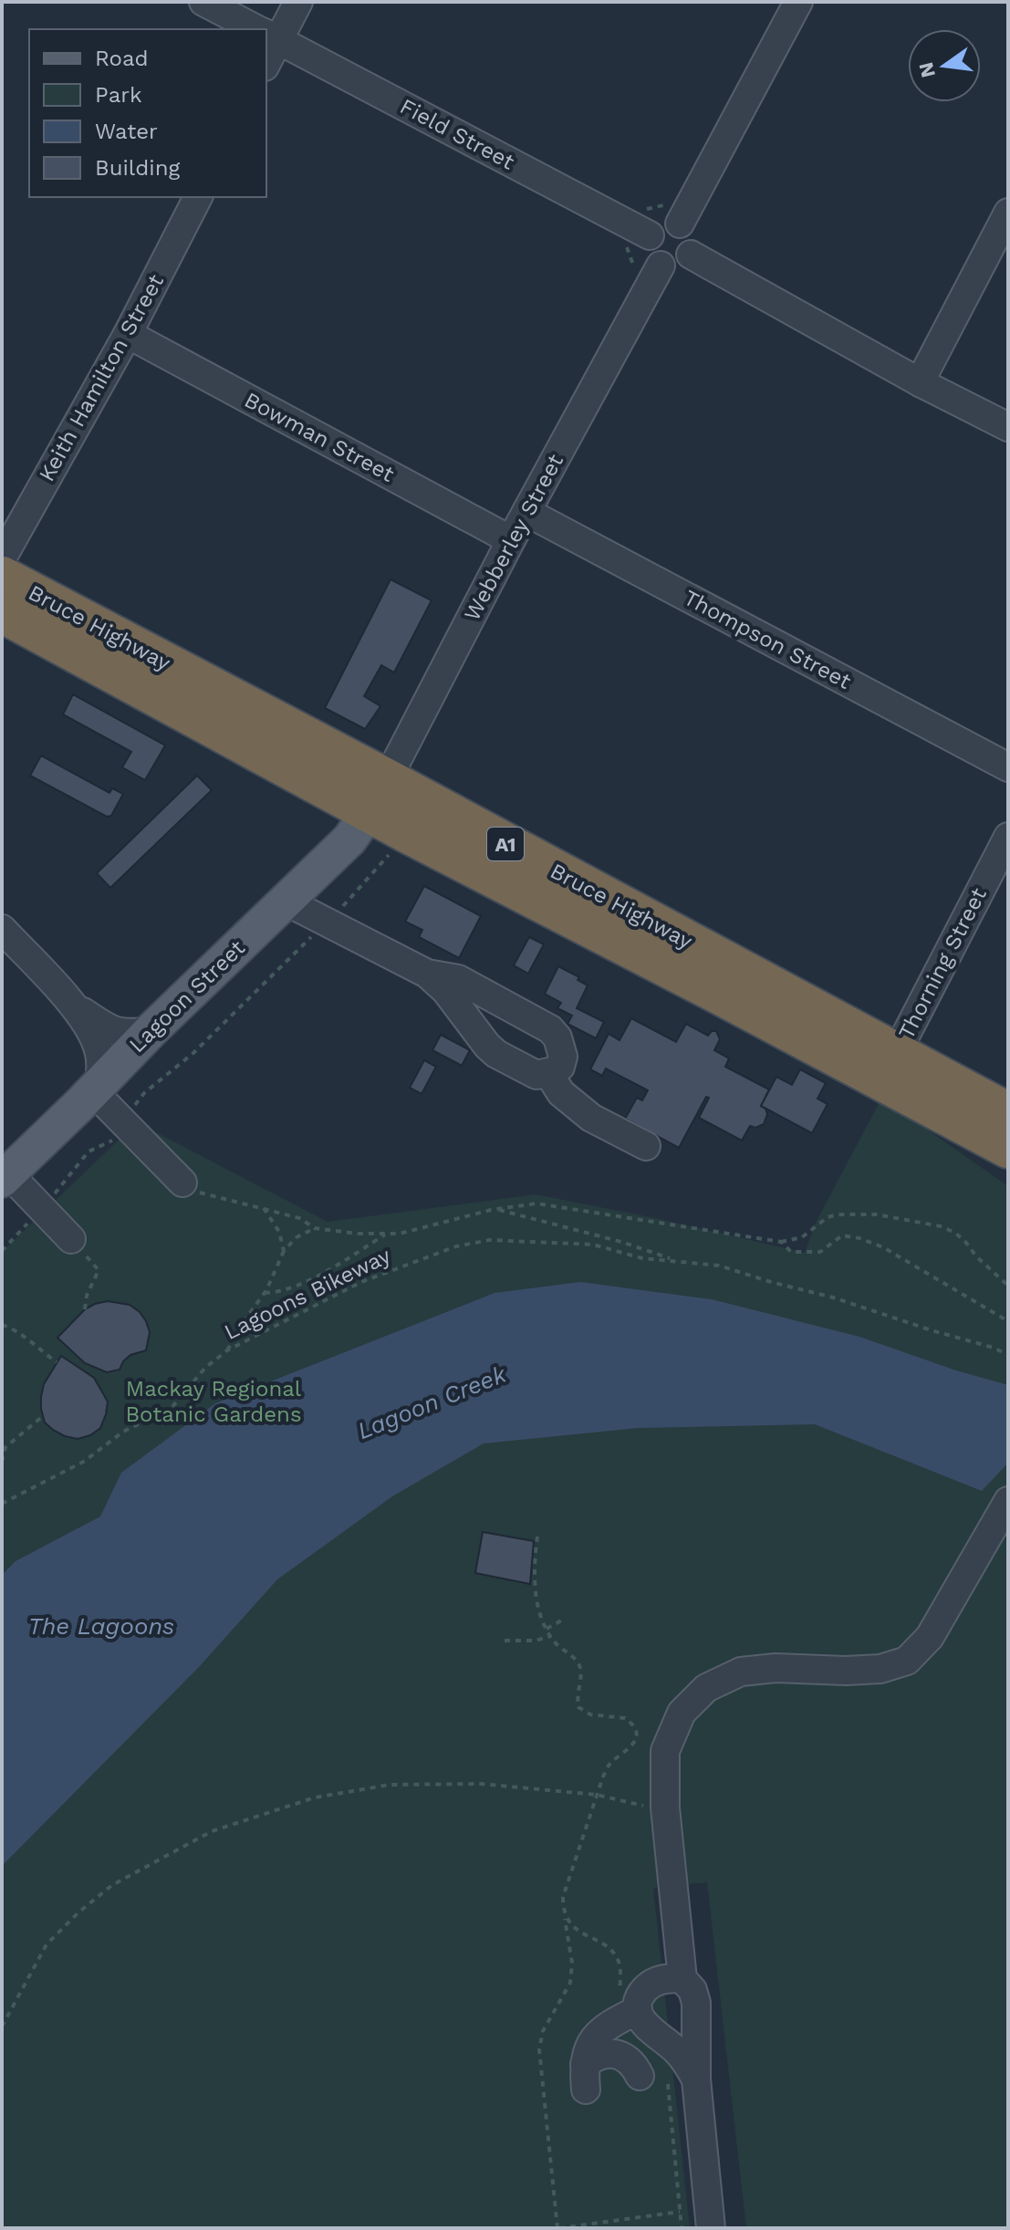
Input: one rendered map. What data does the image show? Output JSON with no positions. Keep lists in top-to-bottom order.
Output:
{
  "streets": {
    "highway": ["Bruce Highway", "A1"],
    "main road": ["Lagoon Street"],
    "street": [
      "Field Street",
      "Keith Hamilton Street",
      "Bowman Street",
      "Webberley Street",
      "Thompson Street",
      "Thorning Street"
    ],
    "path": ["Lagoons Bikeway"]
  },
  "crossings": [
    ["Field Street", "Webberley Street"],
    ["Keith Hamilton Street", "Bowman Street"],
    ["Bowman Street", "Webberley Street"],
    ["Webberley Street", "Bruce Highway"],
    ["Webberley Street", "Thompson Street"],
    ["Webberley Street", "Lagoon Street"],
    ["Bruce Highway", "Thorning Street"],
    ["Bruce Highway", "Lagoon Street"]
  ],
  "water": ["Lagoon Creek", "The Lagoons"],
  "parks": ["Mackay Regional Botanic Gardens"],
  "legend": [
    "Road",
    "Park",
    "Water",
    "Building"
  ],
  "north": "left"
}
